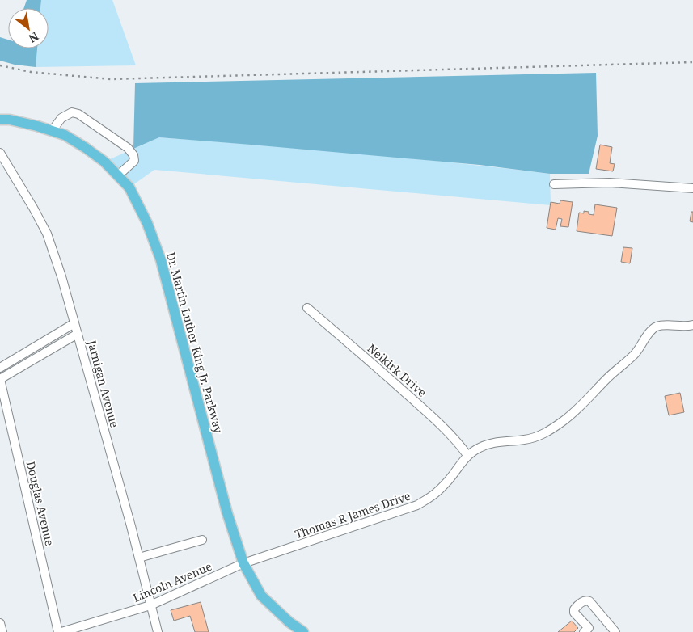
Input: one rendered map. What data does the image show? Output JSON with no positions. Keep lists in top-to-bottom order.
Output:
{
  "streets": {
    "main road": ["Dr. Martin Luther King Jr. Parkway"],
    "street": [
      "Neikirk Drive",
      "Jarnigan Avenue",
      "Douglas Avenue",
      "Thomas R James Drive",
      "Lincoln Avenue"
    ]
  },
  "crossings": [
    ["Dr. Martin Luther King Jr. Parkway", "Thomas R James Drive"],
    ["Dr. Martin Luther King Jr. Parkway", "Lincoln Avenue"],
    ["Neikirk Drive", "Thomas R James Drive"],
    ["Jarnigan Avenue", "Lincoln Avenue"],
    ["Douglas Avenue", "Lincoln Avenue"],
    ["Thomas R James Drive", "Lincoln Avenue"]
  ],
  "north": "bottom right"
}
